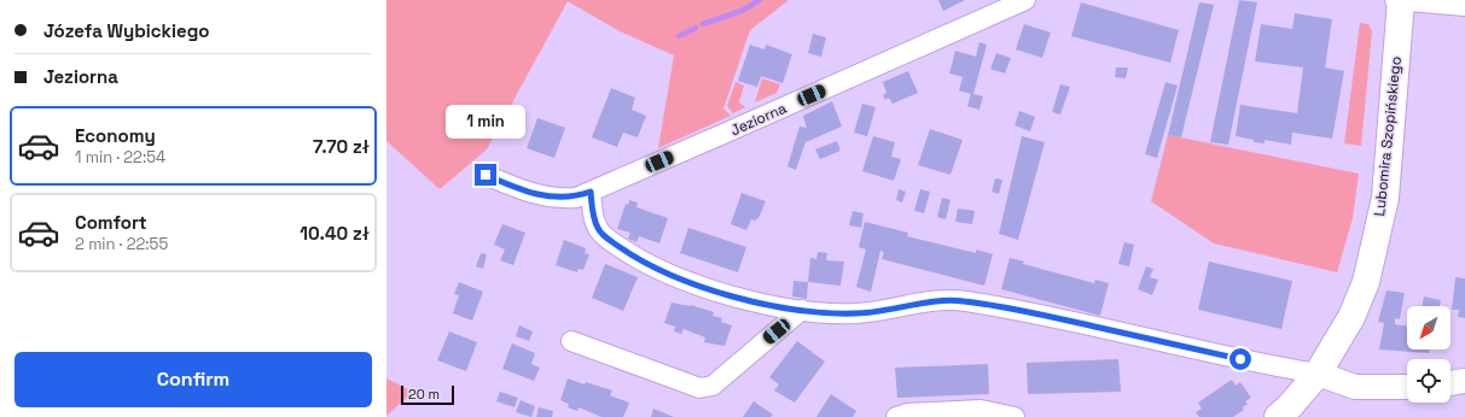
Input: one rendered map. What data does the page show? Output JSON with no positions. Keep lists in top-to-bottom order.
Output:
{
  "streets": {
    "main road": ["Lubomira Szopińskiego"],
    "street": ["Jeziorna"]
  },
  "scale_bar": "20 m",
  "north": "bottom left",
  "page": {
    "banner": ["Józefa Wybickiego", "Jeziorna"],
    "bubble": "1 min",
    "list": [
      {
        "name": "Economy",
        "note": "1 min · 22:54",
        "value": "7.70 zł"
      },
      {
        "name": "Comfort",
        "note": "2 min · 22:55",
        "value": "10.40 zł"
      }
    ],
    "buttons": "Confirm",
    "scale": "20 m"
  }
}
